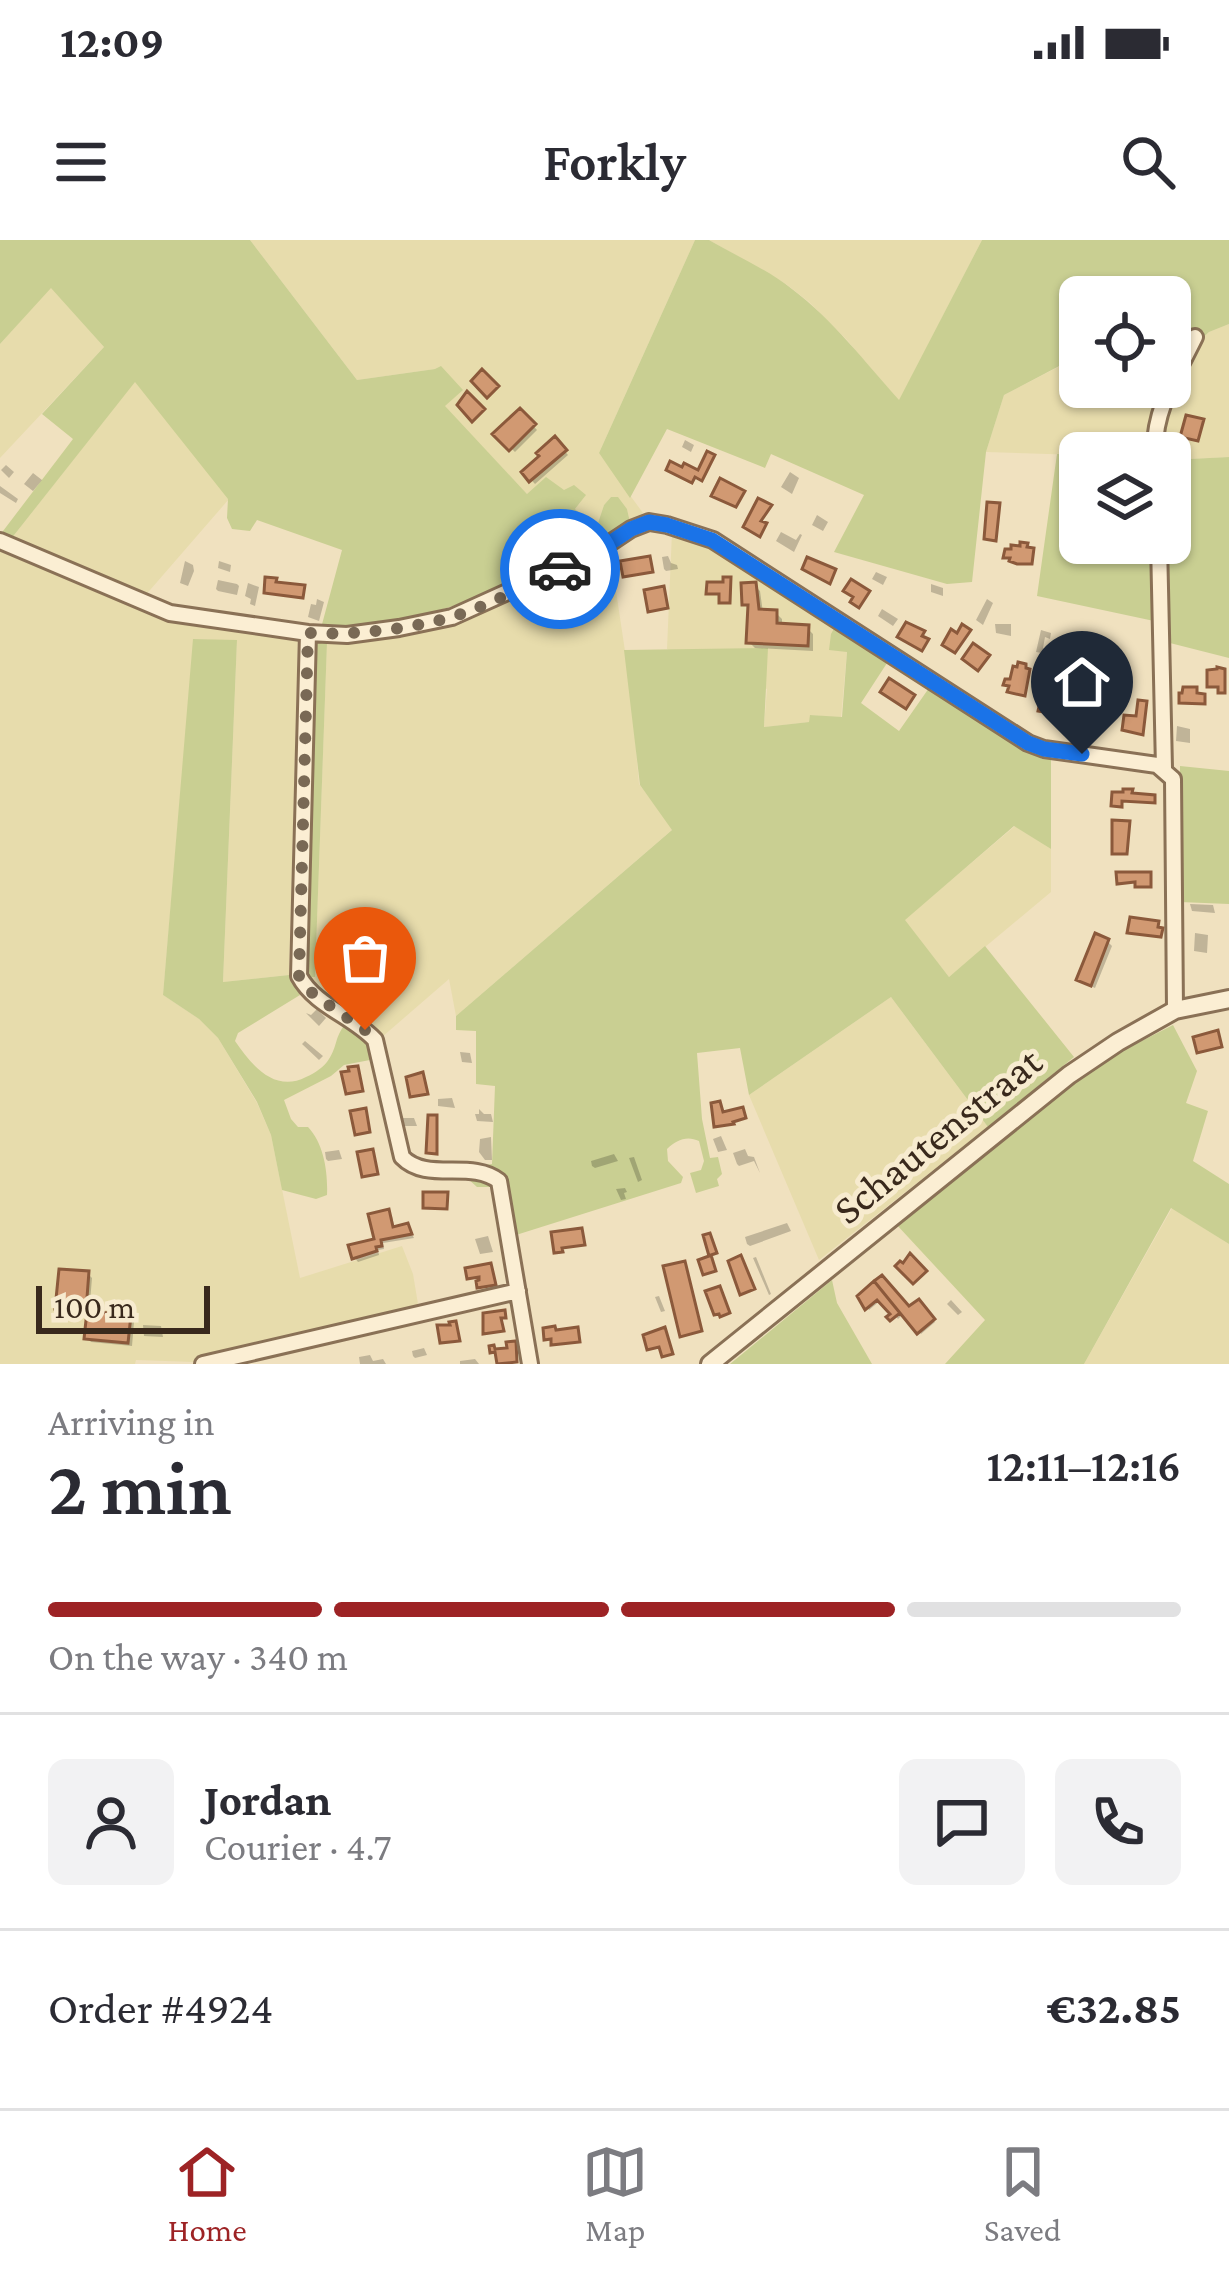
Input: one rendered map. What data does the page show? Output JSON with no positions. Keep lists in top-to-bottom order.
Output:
{
  "streets": {
    "street": ["Schautenstraat"]
  },
  "scale_bar": "100 m",
  "page": {
    "status": "12:09",
    "header": "Forkly",
    "scale": "100 m",
    "heading": ["2 min", "Arriving in", "12:11–12:16"],
    "panel": [
      "Jordan",
      "Courier · 4.7",
      "Order #4924",
      "€32.85"
    ],
    "bar": "On the way · 340 m",
    "tabs": ["Home", "Map", "Saved"]
  }
}
